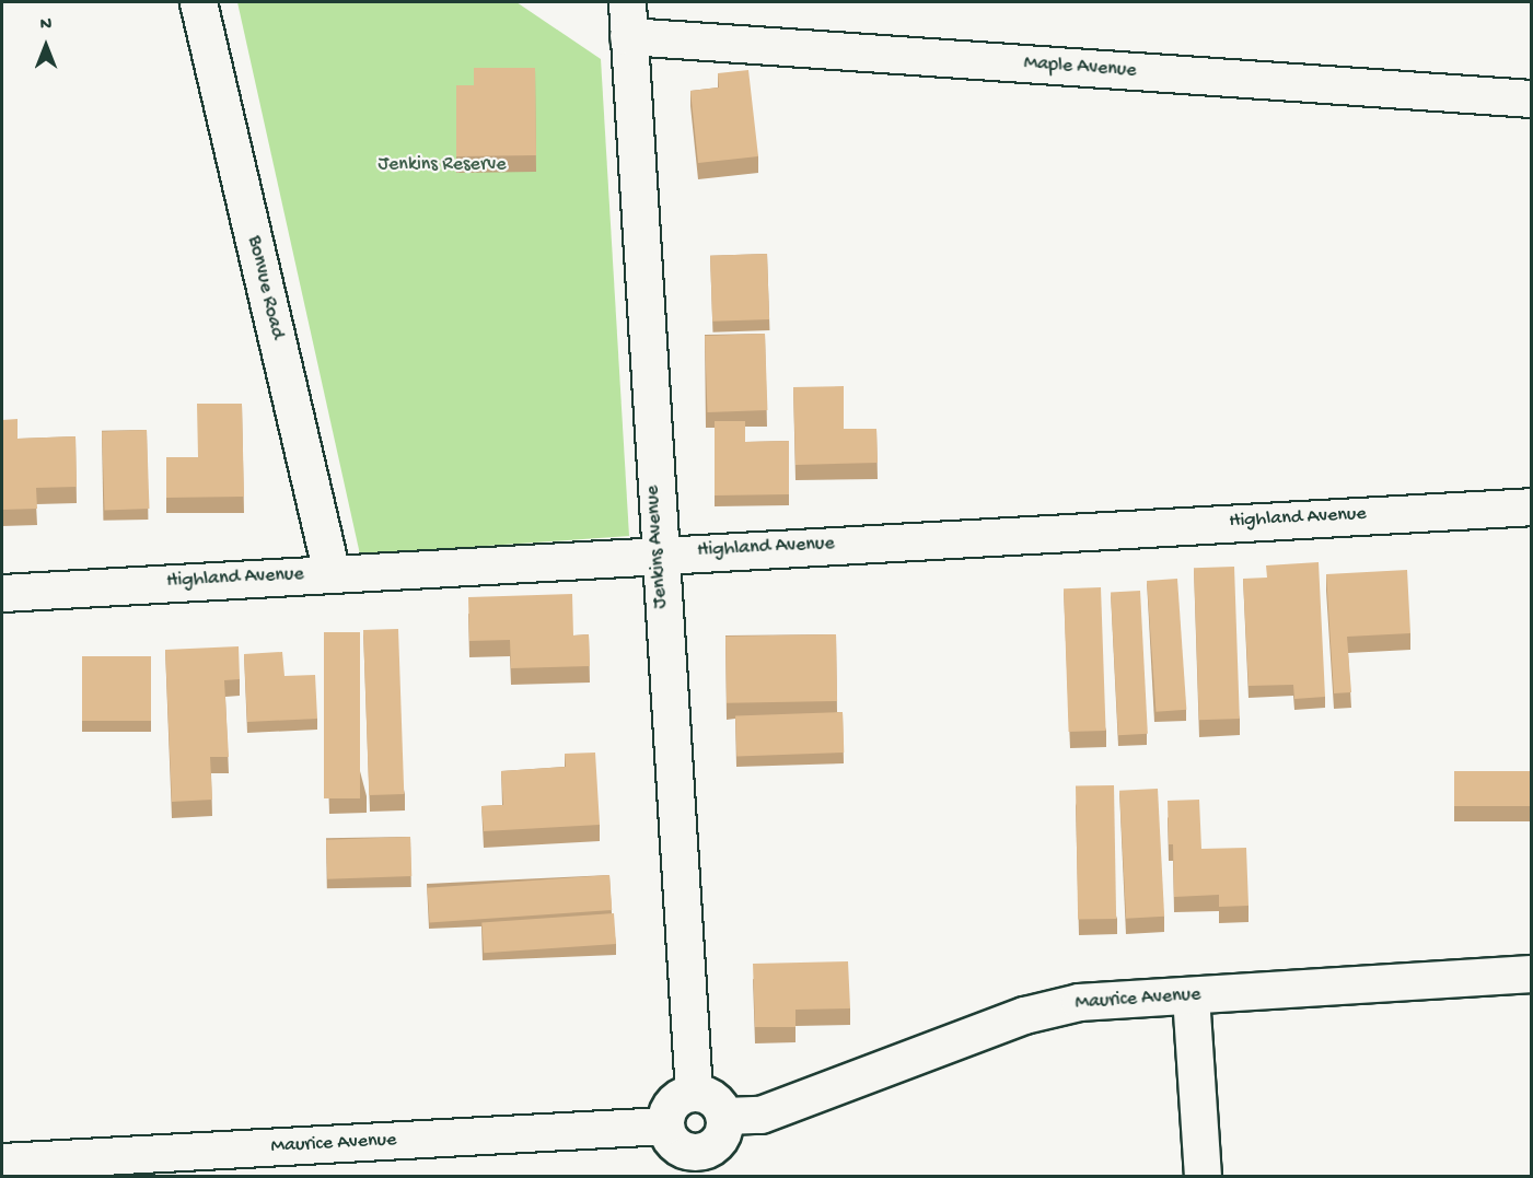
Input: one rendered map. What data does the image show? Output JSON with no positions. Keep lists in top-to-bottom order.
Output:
{
  "streets": {
    "street": [
      "Maple Avenue",
      "Bonvue Road",
      "Highland Avenue",
      "Jenkins Avenue",
      "Maurice Avenue"
    ]
  },
  "crossings": [
    ["Maple Avenue", "Jenkins Avenue"],
    ["Bonvue Road", "Highland Avenue"],
    ["Highland Avenue", "Jenkins Avenue"],
    ["Jenkins Avenue", "Maurice Avenue"]
  ],
  "parks": ["Jenkins Reserve"],
  "north": "top"
}
